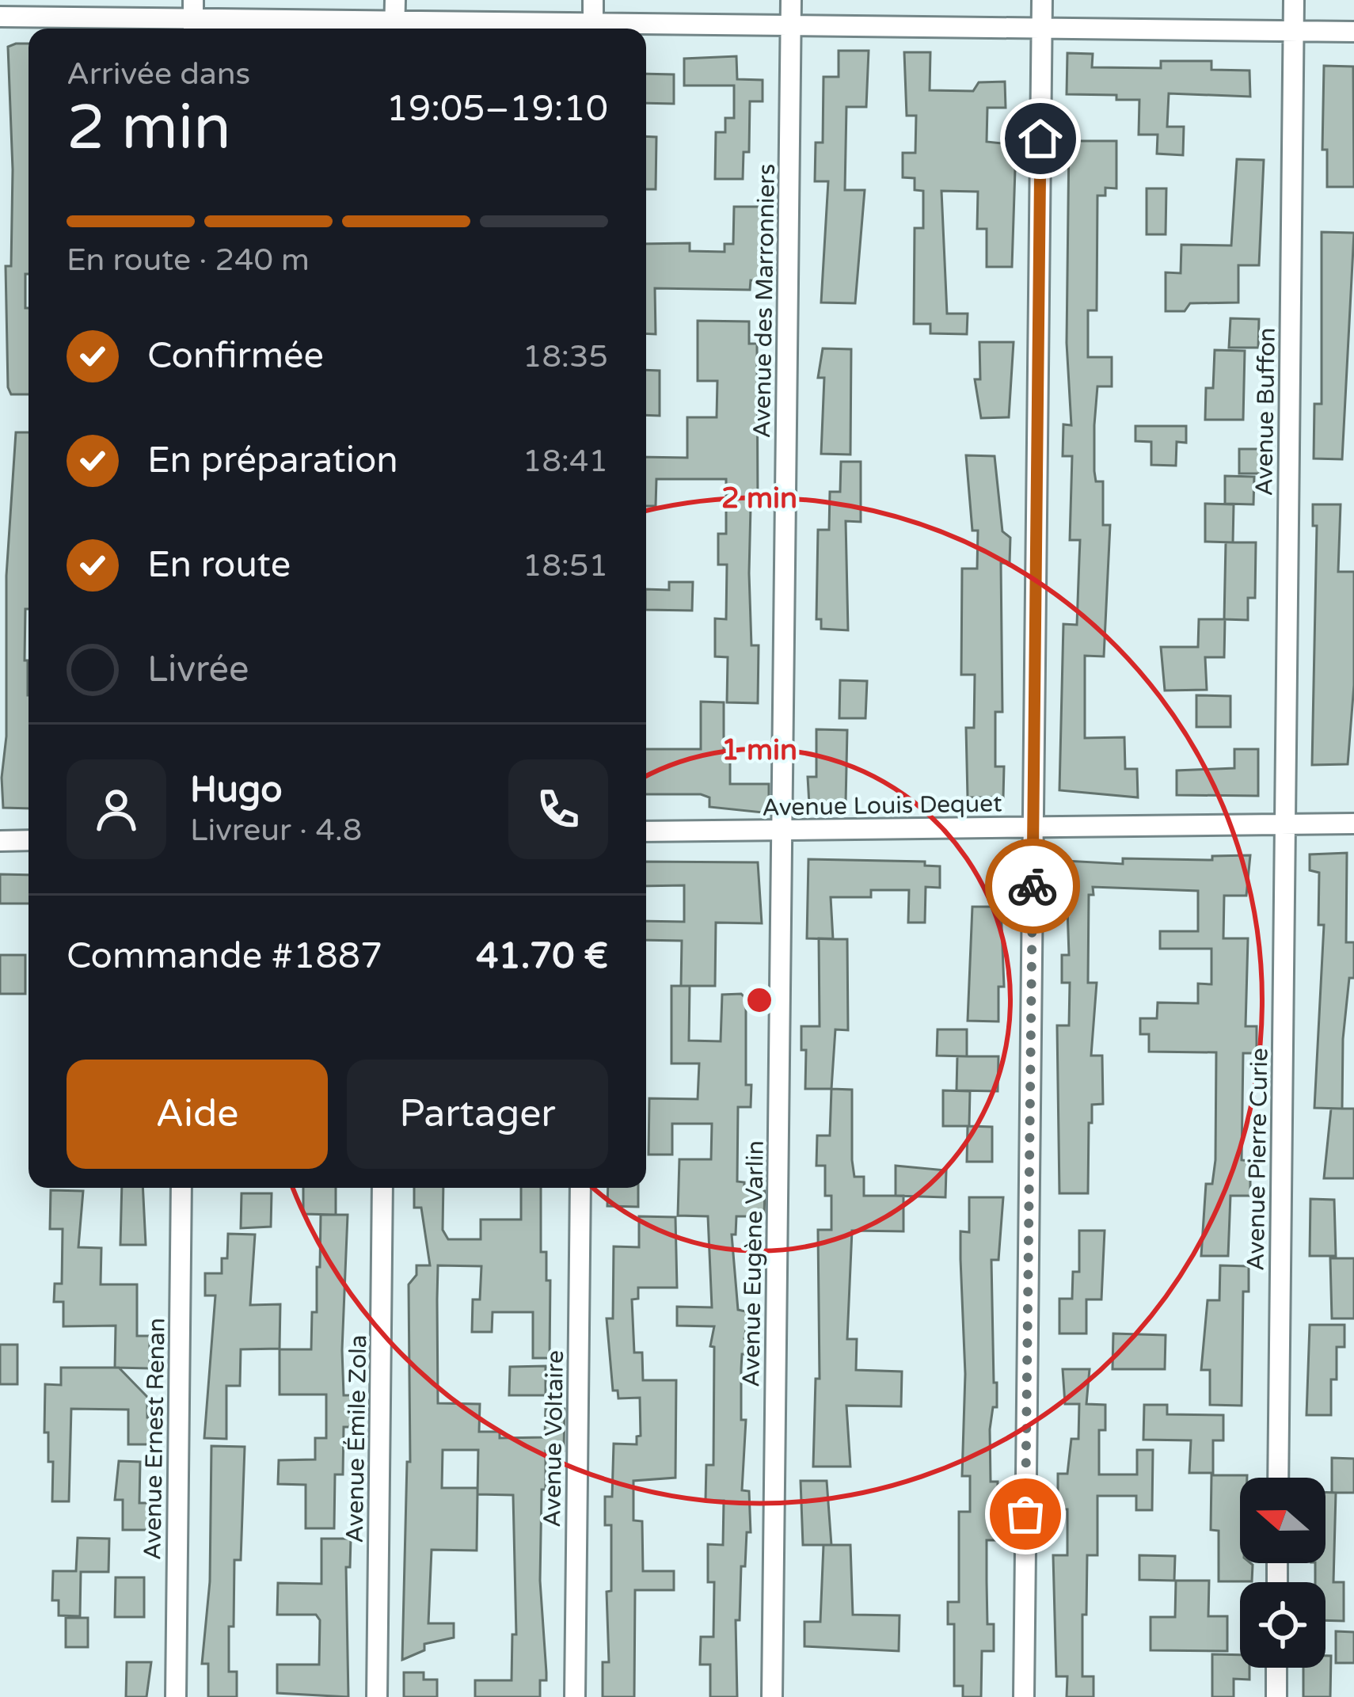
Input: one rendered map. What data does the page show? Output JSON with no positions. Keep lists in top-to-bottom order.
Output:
{
  "streets": {
    "street": [
      "Avenue des Marronniers",
      "Avenue Buffon",
      "Avenue Louis Dequet",
      "Avenue Pierre Curie",
      "Avenue Eugène Varlin",
      "Avenue Ernest Renan",
      "Avenue Émile Zola",
      "Avenue Voltaire"
    ]
  },
  "crossings": [
    ["Avenue des Marronniers", "Avenue Louis Dequet"],
    ["Avenue des Marronniers", "Avenue Eugène Varlin"],
    ["Avenue Buffon", "Avenue Louis Dequet"],
    ["Avenue Buffon", "Avenue Pierre Curie"],
    ["Avenue Louis Dequet", "Avenue Pierre Curie"],
    ["Avenue Louis Dequet", "Avenue Eugène Varlin"]
  ],
  "north": "left",
  "page": {
    "heading": ["2 min", "Arrivée dans", "19:05–19:10"],
    "panel": [
      "Hugo",
      "Livreur · 4.8",
      "Commande #1887",
      "41.70 €"
    ],
    "bar": "En route · 240 m",
    "list": [
      ["Confirmée", "18:35"],
      ["En préparation", "18:41"],
      ["En route", "18:51"],
      "Livrée"
    ],
    "buttons": ["Aide", "Partager"]
  },
  "rings": ["2 min", "1 min"]
}
